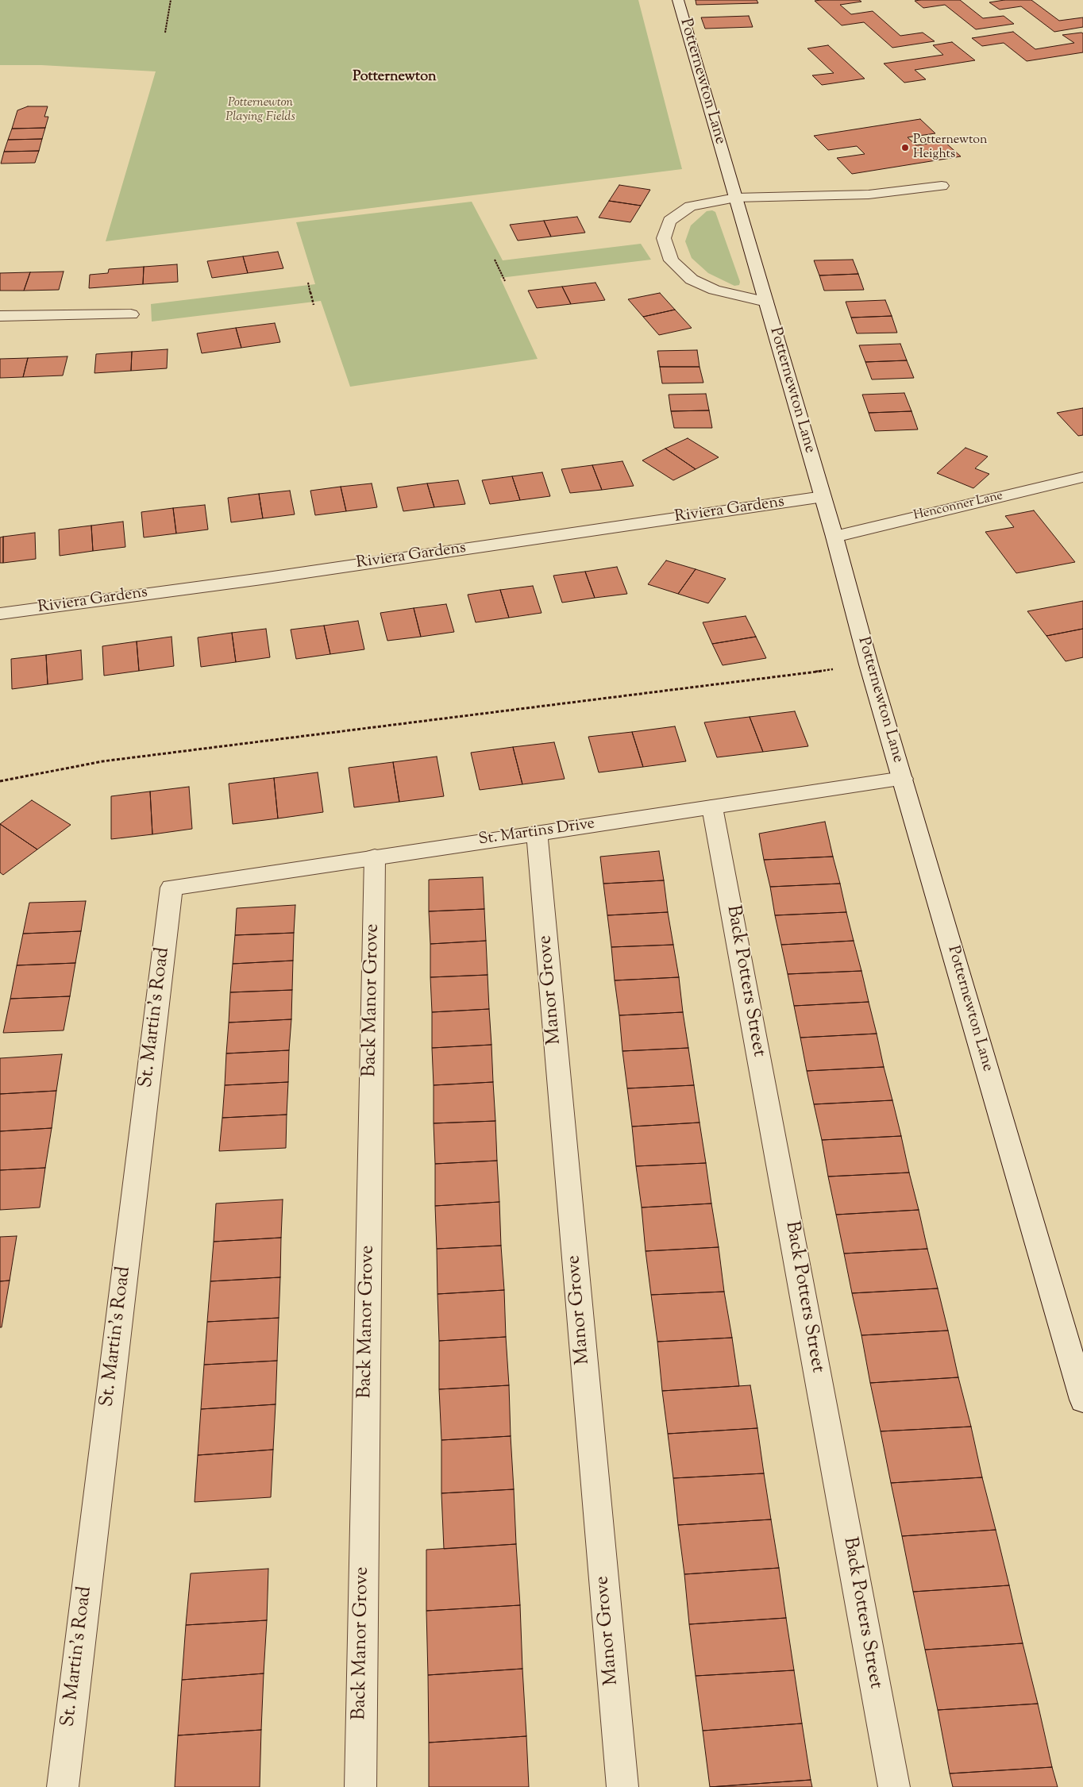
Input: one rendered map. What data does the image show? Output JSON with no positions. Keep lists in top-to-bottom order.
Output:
{
  "streets": {
    "street": [
      "Potternewton Lane",
      "Henconner Lane",
      "Riviera Gardens",
      "St. Martins Drive",
      "Back Potters Street",
      "Manor Grove",
      "Back Manor Grove",
      "St. Martin's Road"
    ]
  },
  "crossings": [
    ["Potternewton Lane", "Henconner Lane"],
    ["Potternewton Lane", "Riviera Gardens"],
    ["Potternewton Lane", "St. Martins Drive"],
    ["St. Martins Drive", "Back Potters Street"],
    ["St. Martins Drive", "Manor Grove"],
    ["St. Martins Drive", "Back Manor Grove"],
    ["St. Martins Drive", "St. Martin's Road"]
  ],
  "districts": ["Potternewton"],
  "parks": ["Potternewton Playing Fields"],
  "places": ["Potternewton Heights"]
}
